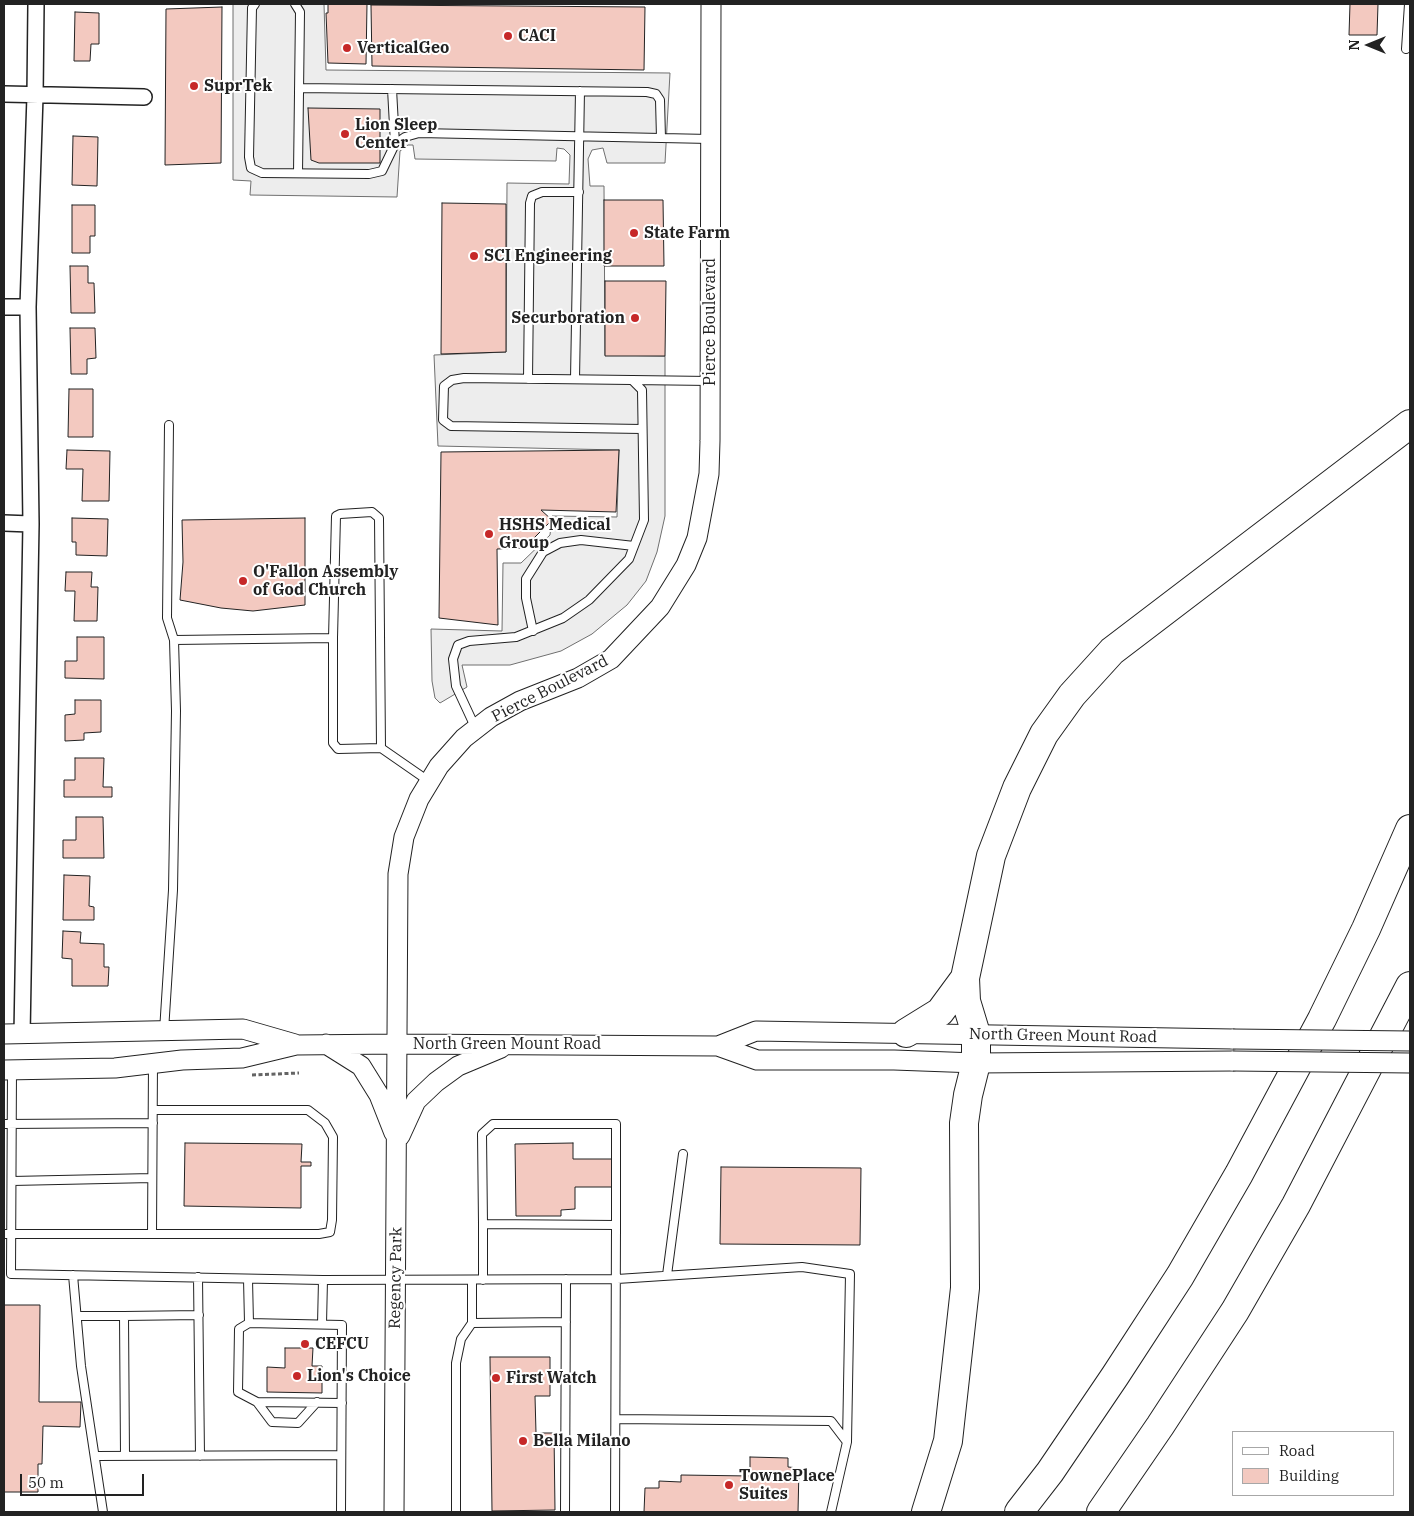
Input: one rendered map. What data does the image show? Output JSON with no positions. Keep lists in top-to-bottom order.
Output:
{
  "streets": {
    "street": ["Pierce Boulevard", "North Green Mount Road", "Regency Park"]
  },
  "crossings": [
    ["Pierce Boulevard", "North Green Mount Road"],
    ["Pierce Boulevard", "Regency Park"],
    ["North Green Mount Road", "Regency Park"]
  ],
  "places": [
    "CACI",
    "VerticalGeo",
    "SuprTek",
    "Lion Sleep Center",
    "State Farm",
    "SCI Engineering",
    "Securboration",
    "HSHS Medical Group",
    "O'Fallon Assembly of God Church",
    "CEFCU",
    "Lion's Choice",
    "First Watch",
    "Bella Milano",
    "TownePlace Suites"
  ],
  "legend": ["Road", "Building"],
  "scale_bar": "50 m",
  "north": "left"
}
